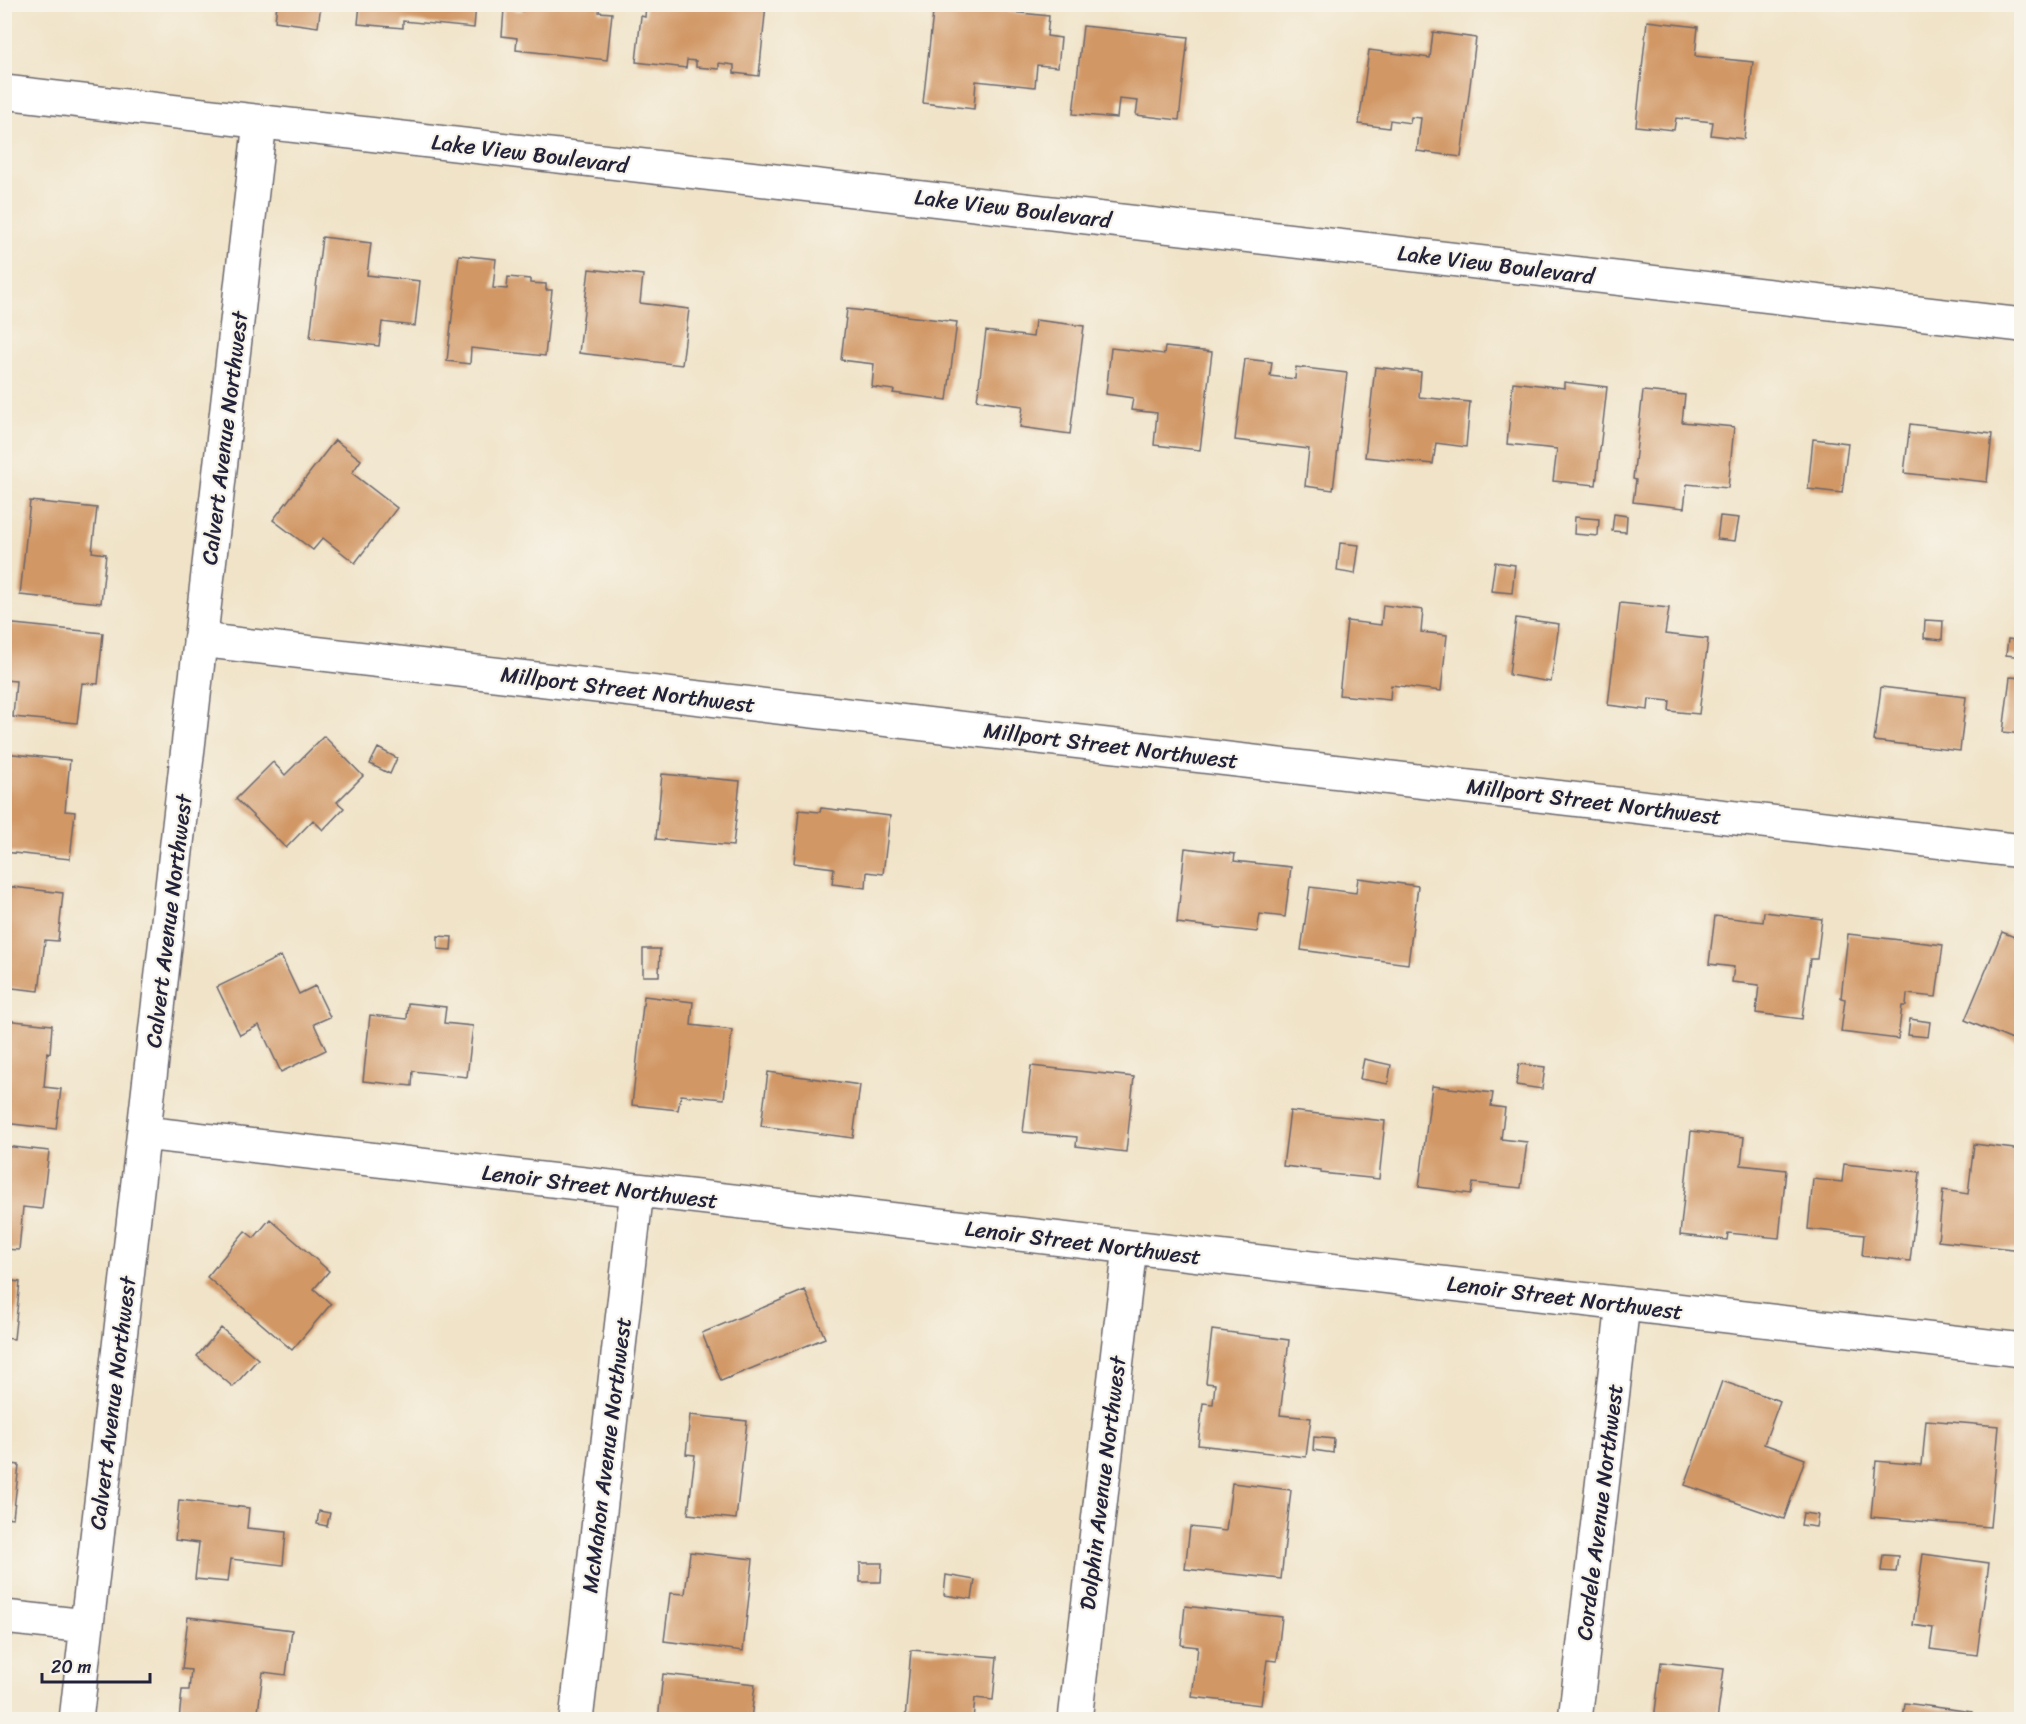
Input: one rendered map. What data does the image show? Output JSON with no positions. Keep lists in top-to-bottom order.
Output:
{
  "streets": {
    "street": [
      "Lake View Boulevard",
      "Calvert Avenue Northwest",
      "Millport Street Northwest",
      "Lenoir Street Northwest",
      "McMahon Avenue Northwest",
      "Dolphin Avenue Northwest",
      "Cordele Avenue Northwest"
    ]
  },
  "crossings": [
    ["Lake View Boulevard", "Calvert Avenue Northwest"],
    ["Calvert Avenue Northwest", "Millport Street Northwest"],
    ["Calvert Avenue Northwest", "Lenoir Street Northwest"],
    ["Lenoir Street Northwest", "McMahon Avenue Northwest"],
    ["Lenoir Street Northwest", "Dolphin Avenue Northwest"],
    ["Lenoir Street Northwest", "Cordele Avenue Northwest"]
  ],
  "scale_bar": "20 m"
}
